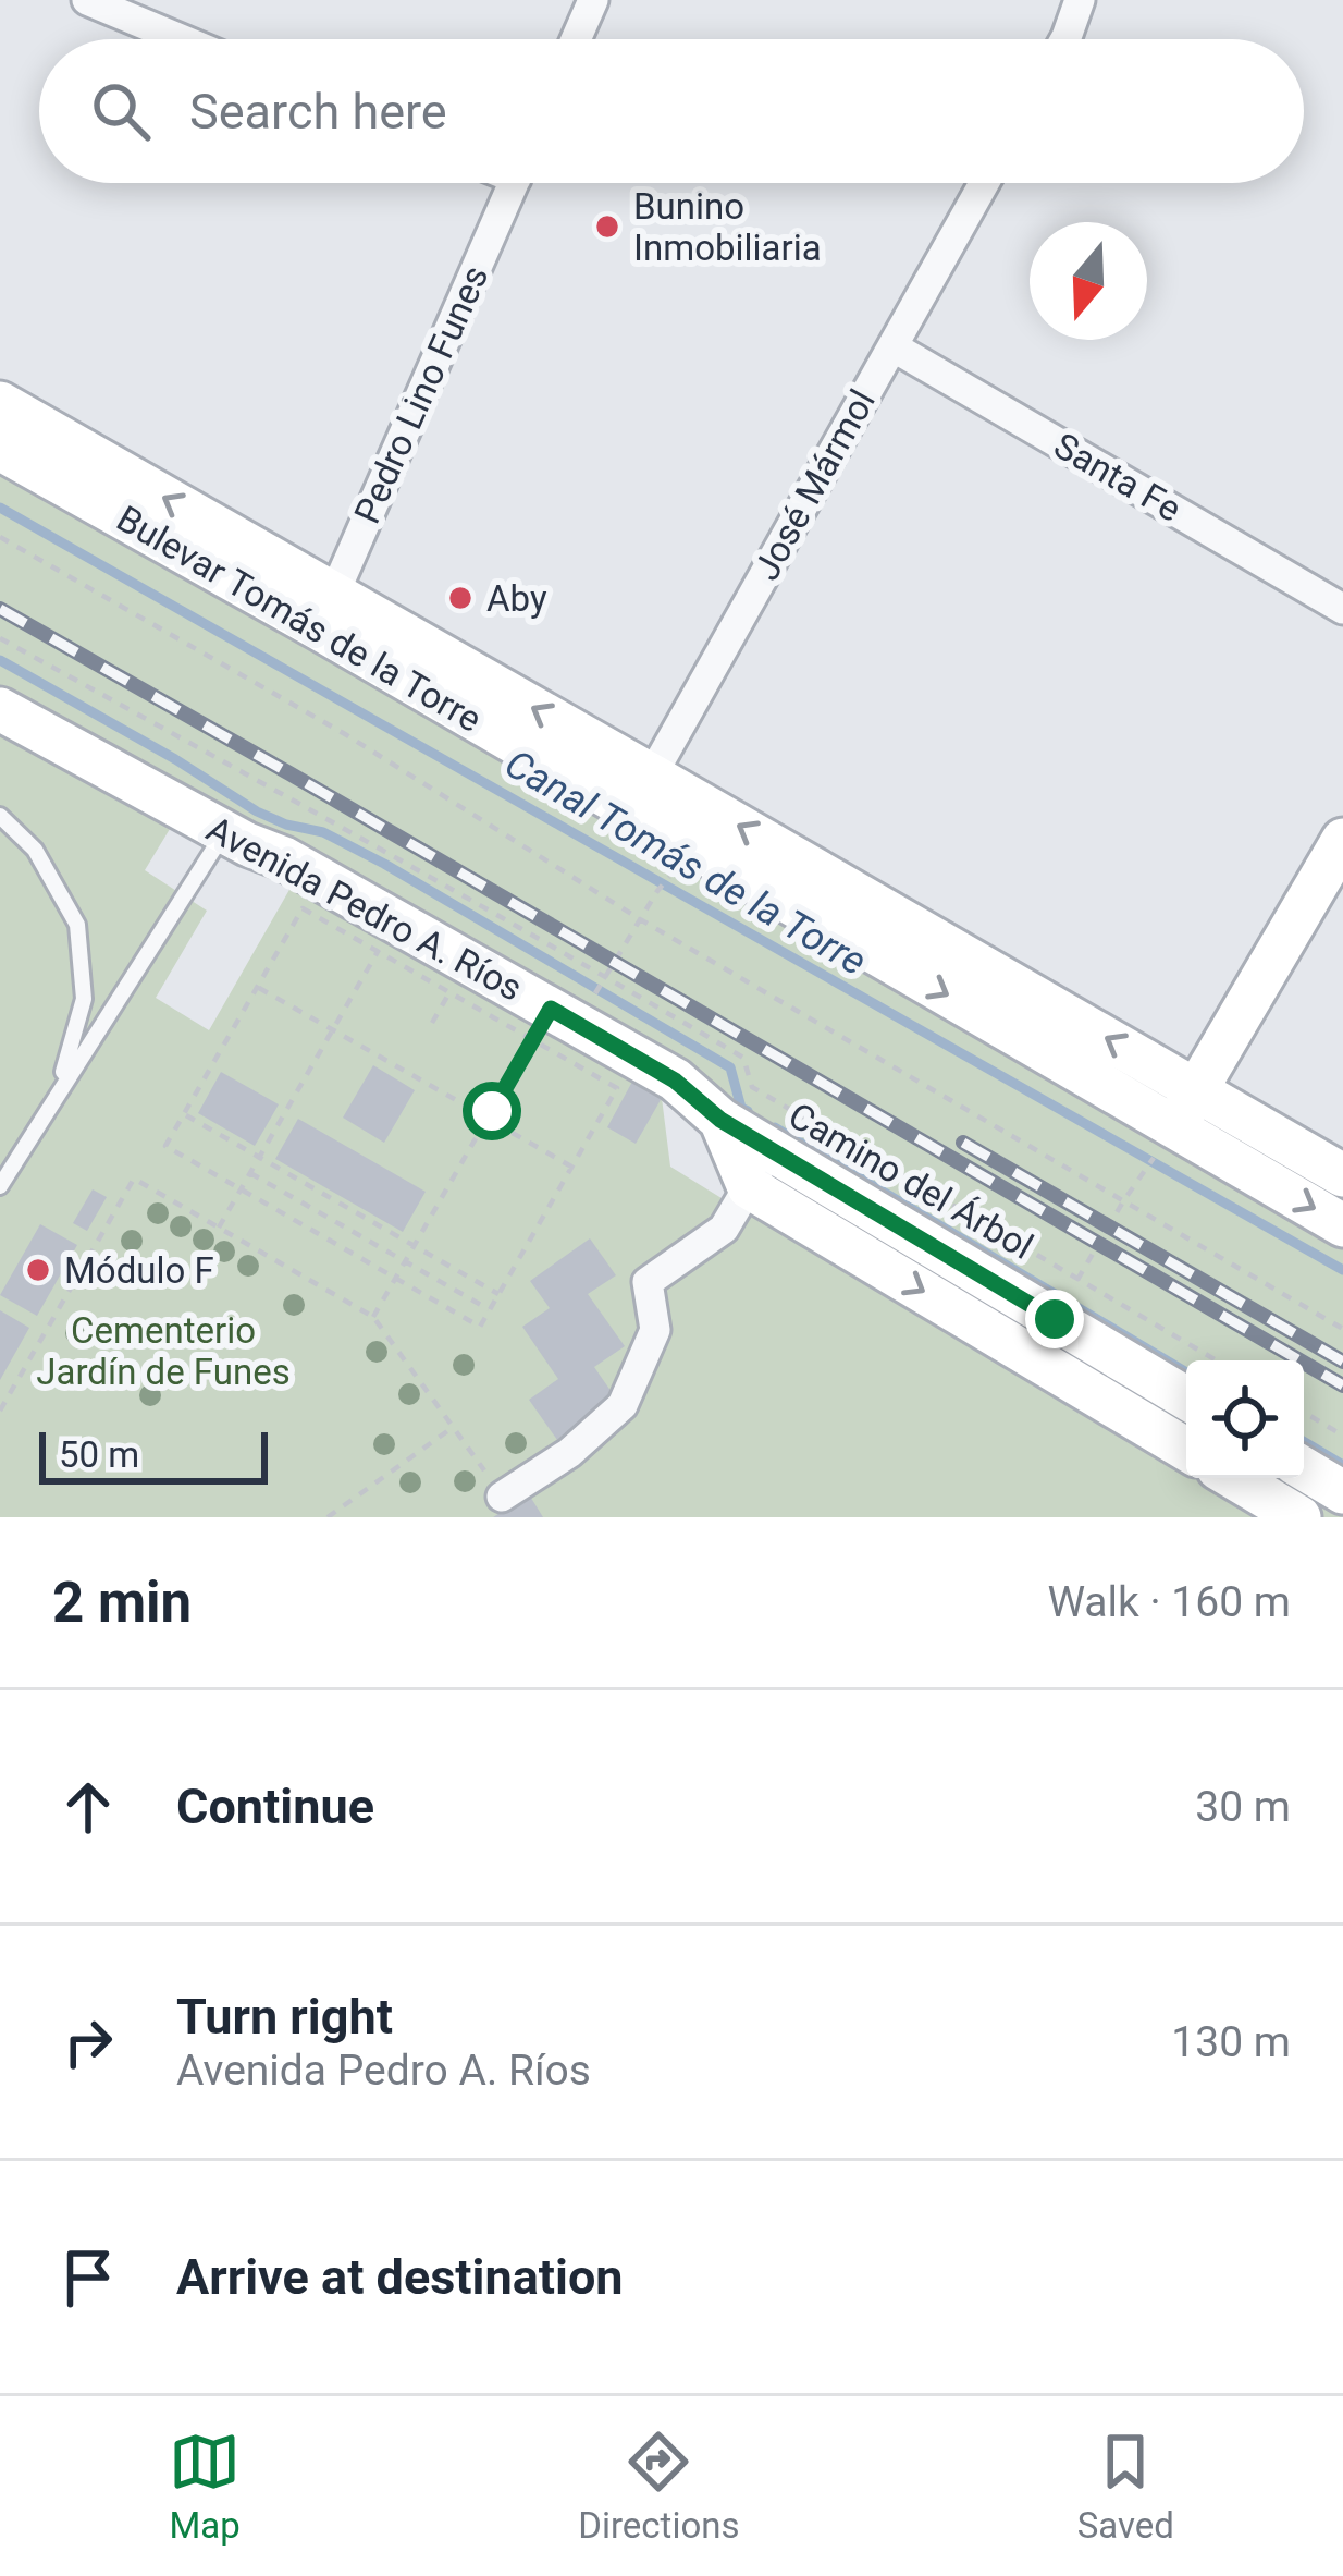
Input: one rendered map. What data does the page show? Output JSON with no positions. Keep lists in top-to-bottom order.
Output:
{
  "streets": {
    "street": [
      "Pedro Lino Funes",
      "Santa Fe",
      "José Mármol",
      "Bulevar Tomás de la Torre",
      "Avenida Pedro A. Ríos"
    ],
    "path": ["Camino del Árbol"]
  },
  "crossings": [
    ["Pedro Lino Funes", "Bulevar Tomás de la Torre"],
    ["Santa Fe", "José Mármol"],
    ["José Mármol", "Bulevar Tomás de la Torre"]
  ],
  "water": ["Canal Tomás de la Torre"],
  "parks": ["Cementerio Jardín de Funes"],
  "places": ["Bunino Inmobiliaria", "Aby", "Módulo F"],
  "scale_bar": "50 m",
  "north": "bottom",
  "page": {
    "search": "Search here",
    "scale": "50 m",
    "heading": ["2 min", "Walk · 160 m"],
    "list": [
      ["Continue", "30 m"],
      ["Turn right", "Avenida Pedro A. Ríos", "130 m"],
      "Arrive at destination"
    ],
    "nav": ["Map", "Directions", "Saved"]
  }
}
